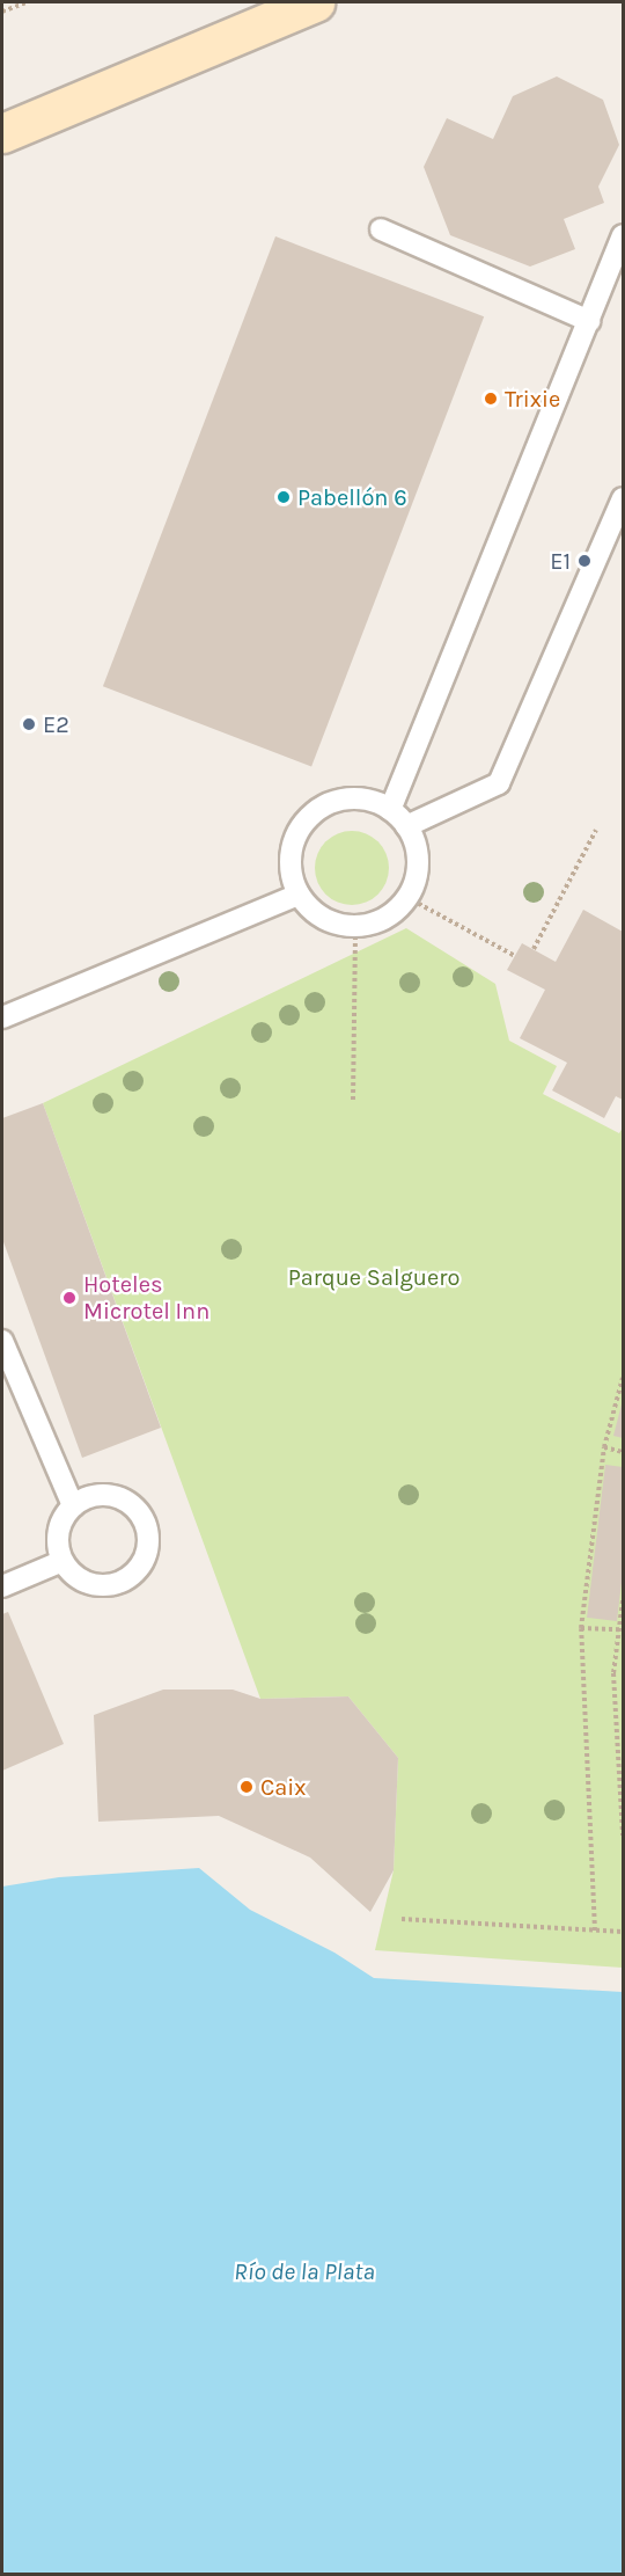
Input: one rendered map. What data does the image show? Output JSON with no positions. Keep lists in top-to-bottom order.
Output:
{
  "water": ["Río de la Plata"],
  "parks": ["Parque Salguero"],
  "places": [
    "Trixie",
    "Pabellón 6",
    "E1",
    "E2",
    "Hoteles Microtel Inn",
    "Caix"
  ]
}
